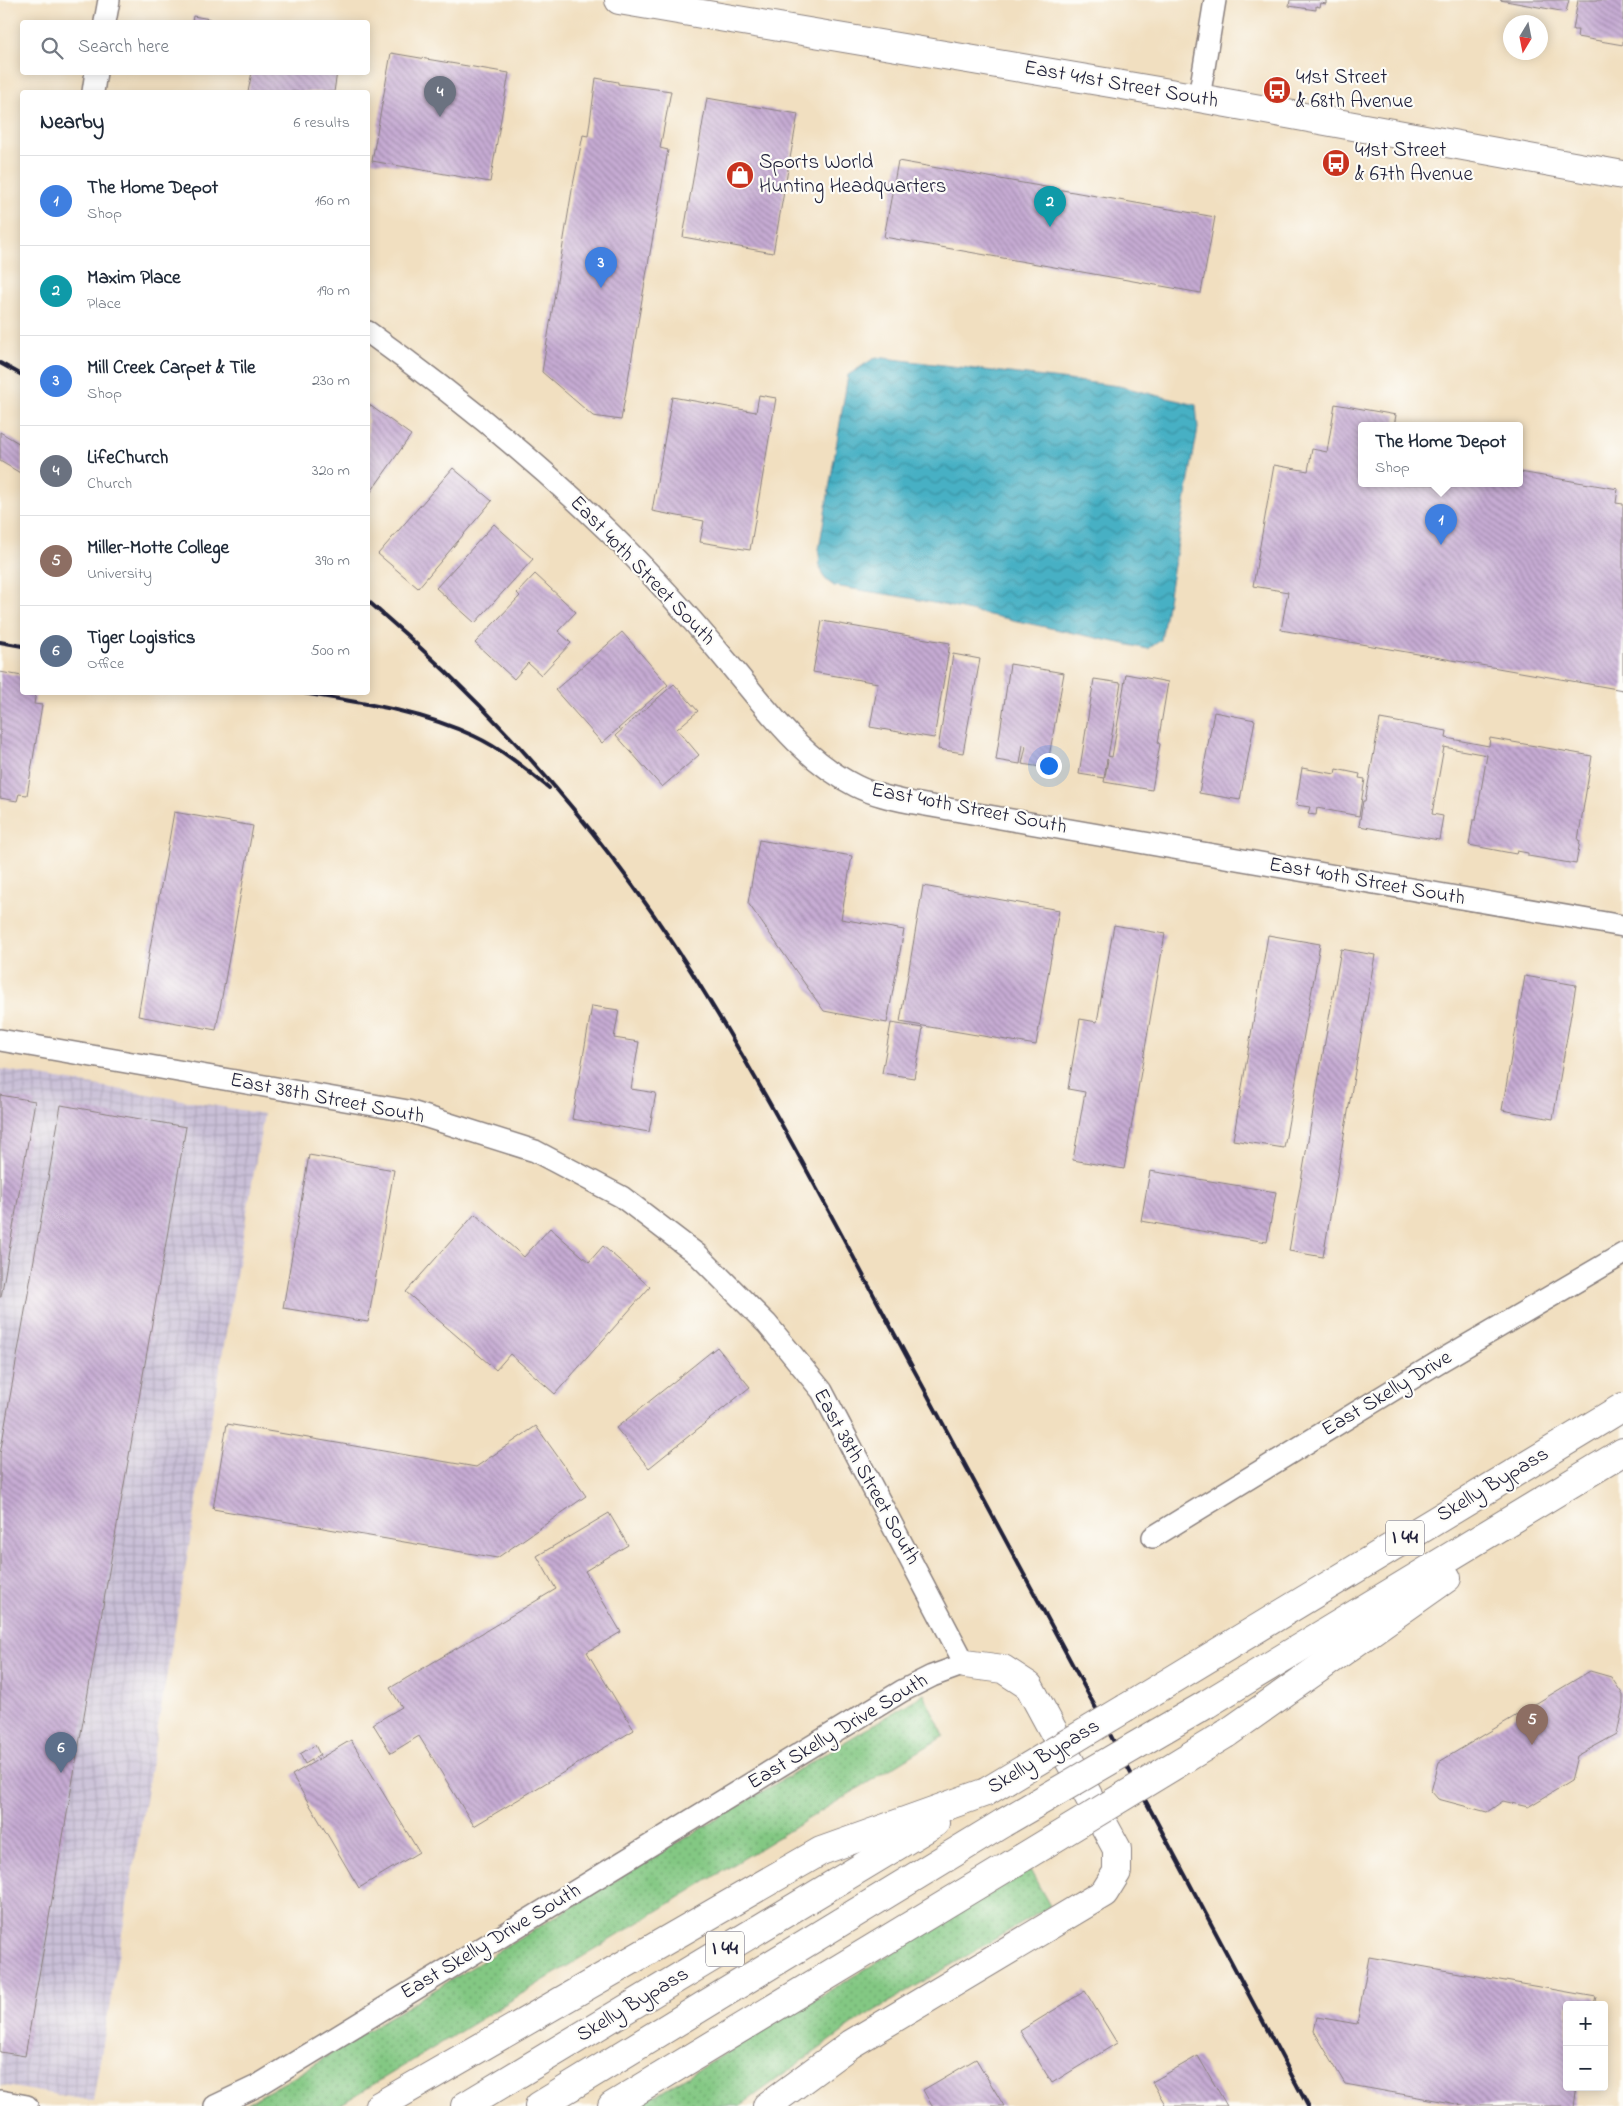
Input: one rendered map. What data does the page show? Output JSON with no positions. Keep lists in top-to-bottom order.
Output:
{
  "streets": {
    "main road": [
      "East 41st Street South",
      "Skelly Bypass",
      "I 44",
      "East Skelly Drive South"
    ],
    "street": ["East 40th Street South", "East 38th Street South", "East Skelly Drive"]
  },
  "crossings": [
    ["East 38th Street South", "East Skelly Drive South"]
  ],
  "places": {
    "bus stop": ["41st Street & 68th Avenue", "41st Street & 67th Avenue"],
    "shop": ["Sports World Hunting Headquarters"]
  },
  "north": "bottom",
  "page": {
    "search": "Search here",
    "pins": [
      "4",
      "2",
      "3",
      "1",
      "5",
      "6"
    ],
    "heading": ["Nearby", "6 results"],
    "list": [
      {
        "mark": "1",
        "name": "The Home Depot",
        "note": "Shop",
        "value": "160 m"
      },
      {
        "mark": "2",
        "name": "Maxim Place",
        "note": "Place",
        "value": "190 m"
      },
      {
        "mark": "3",
        "name": "Mill Creek Carpet & Tile",
        "note": "Shop",
        "value": "230 m"
      },
      {
        "mark": "4",
        "name": "LifeChurch",
        "note": "Church",
        "value": "320 m"
      },
      {
        "mark": "5",
        "name": "Miller-Motte College",
        "note": "University",
        "value": "390 m"
      },
      {
        "mark": "6",
        "name": "Tiger Logistics",
        "note": "Office",
        "value": "500 m"
      }
    ],
    "popup": ["The Home Depot", "Shop"],
    "map_buttons": ["+", "−"]
  }
}
